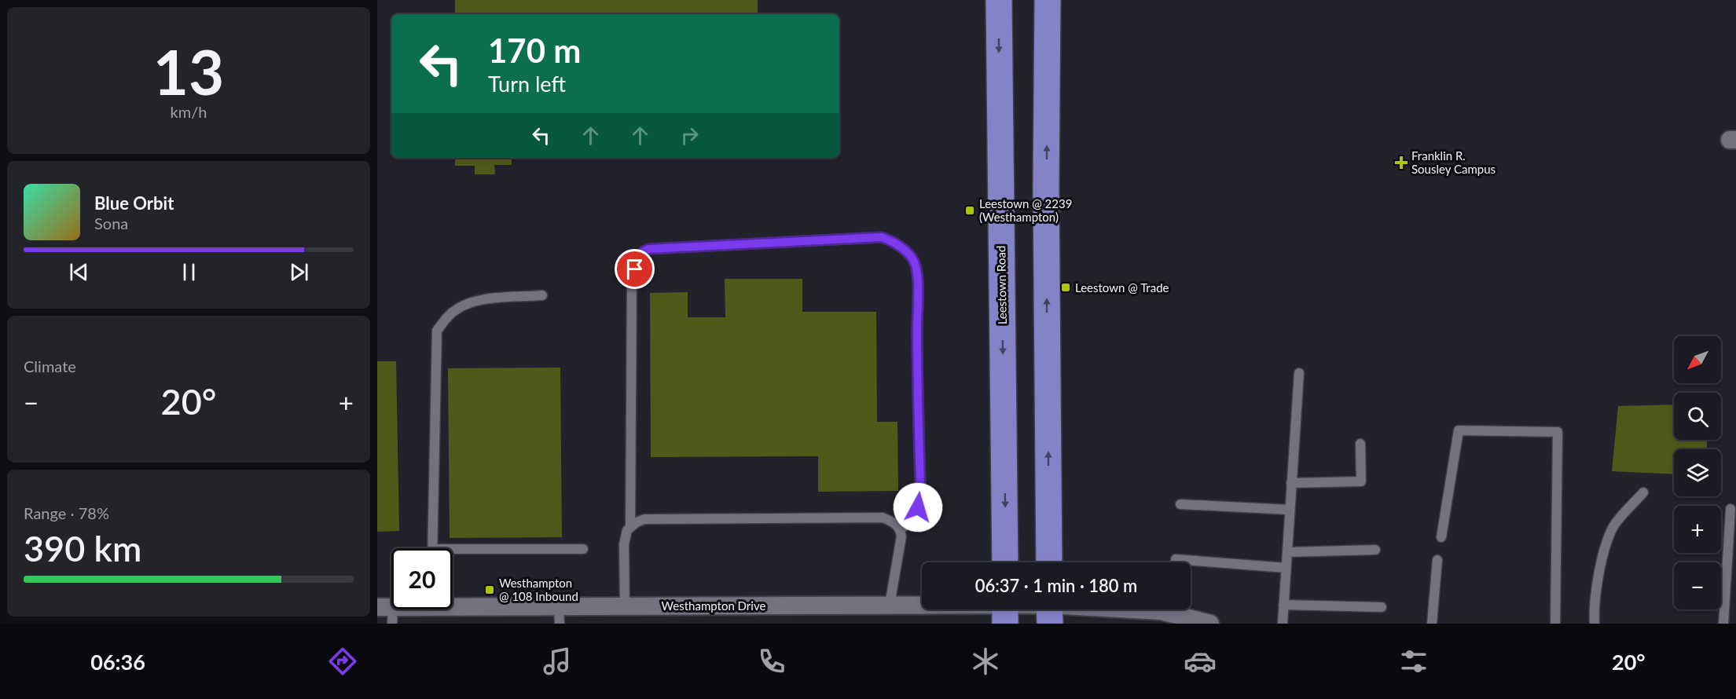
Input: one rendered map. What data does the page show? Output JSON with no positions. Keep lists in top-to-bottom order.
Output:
{
  "streets": {
    "main road": ["Leestown Road"],
    "street": ["Westhampton Drive"]
  },
  "places": {
    "health": ["Franklin R. Sousley Campus"],
    "transit": ["Leestown @ 2239 (Westhampton)", "Leestown @ Trade", "Westhampton @ 108 Inbound"]
  },
  "north": "bottom left",
  "page": {
    "tile": [
      ["13", "km/h"],
      "Climate",
      ["Range · 78%", "390 km"]
    ],
    "turn": ["170 m", "Turn left"],
    "song": ["Blue Orbit", "Sona"],
    "map_buttons": ["+", "−"],
    "heat": ["−", "20°", "+"],
    "limit": "20",
    "trip": "06:37 · 1 min · 180 m",
    "tabs": ["06:36", "20°"]
  }
}
